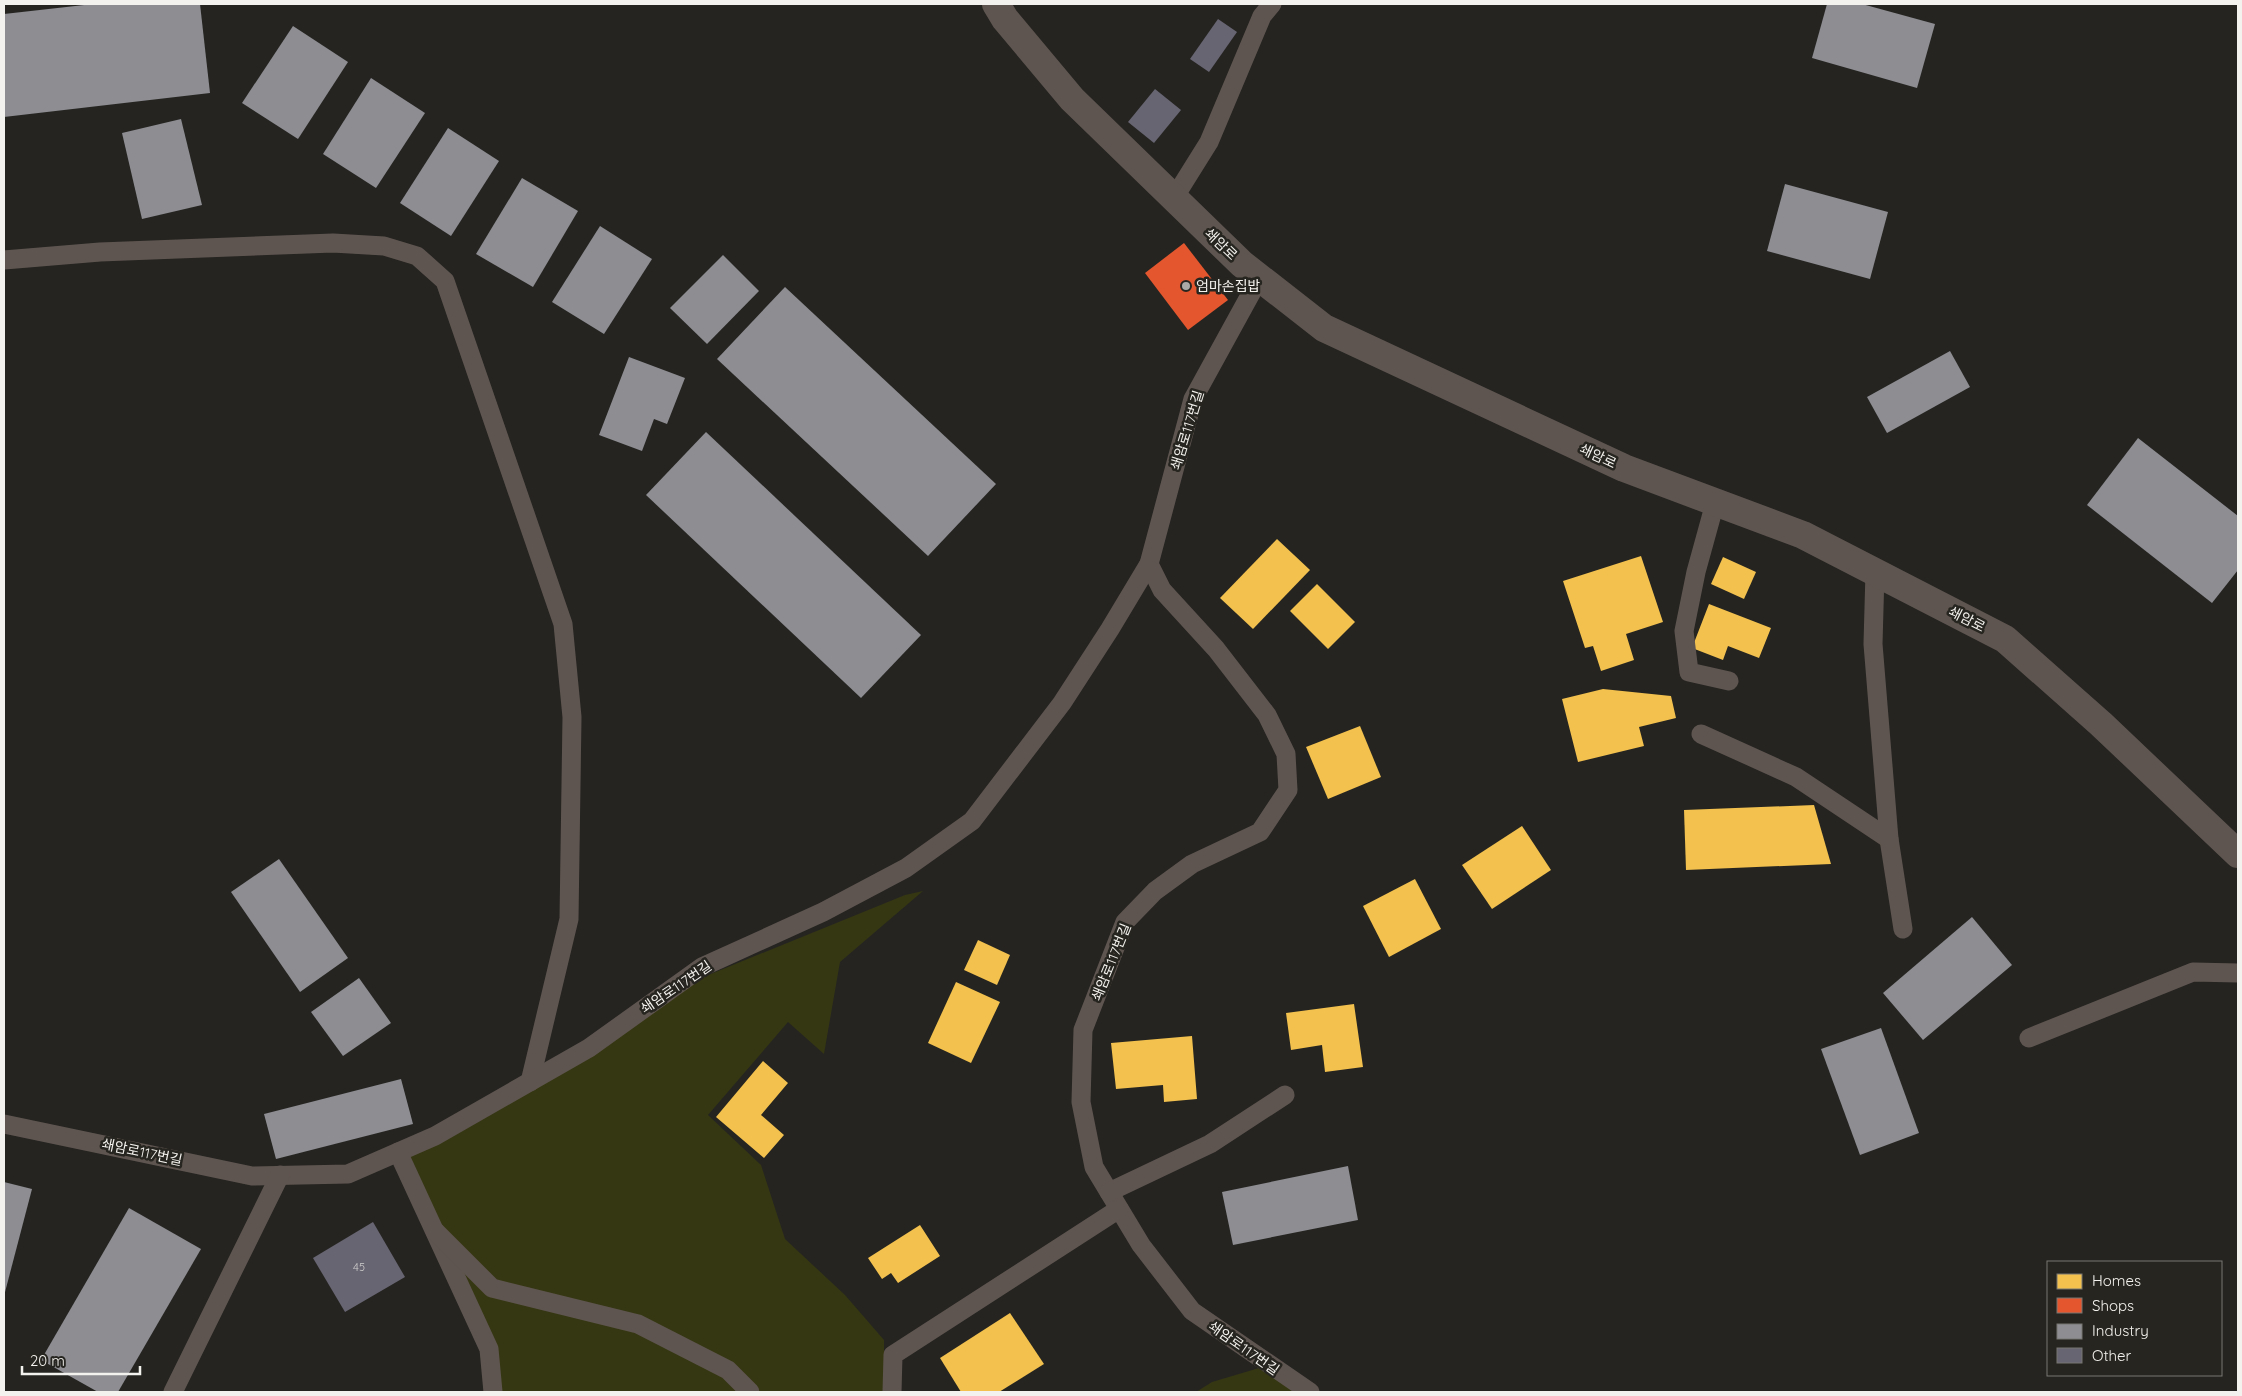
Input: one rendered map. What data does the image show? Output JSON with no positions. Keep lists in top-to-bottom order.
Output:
{
  "streets": {
    "street": ["쇄암로"],
    "lane": ["쇄암로117번길"]
  },
  "crossings": [
    ["쇄암로", "쇄암로117번길"]
  ],
  "places": ["엄마손집밥"],
  "house_numbers": ["45"],
  "legend": [
    "Homes",
    "Shops",
    "Industry",
    "Other"
  ],
  "scale_bar": "20 m"
}
